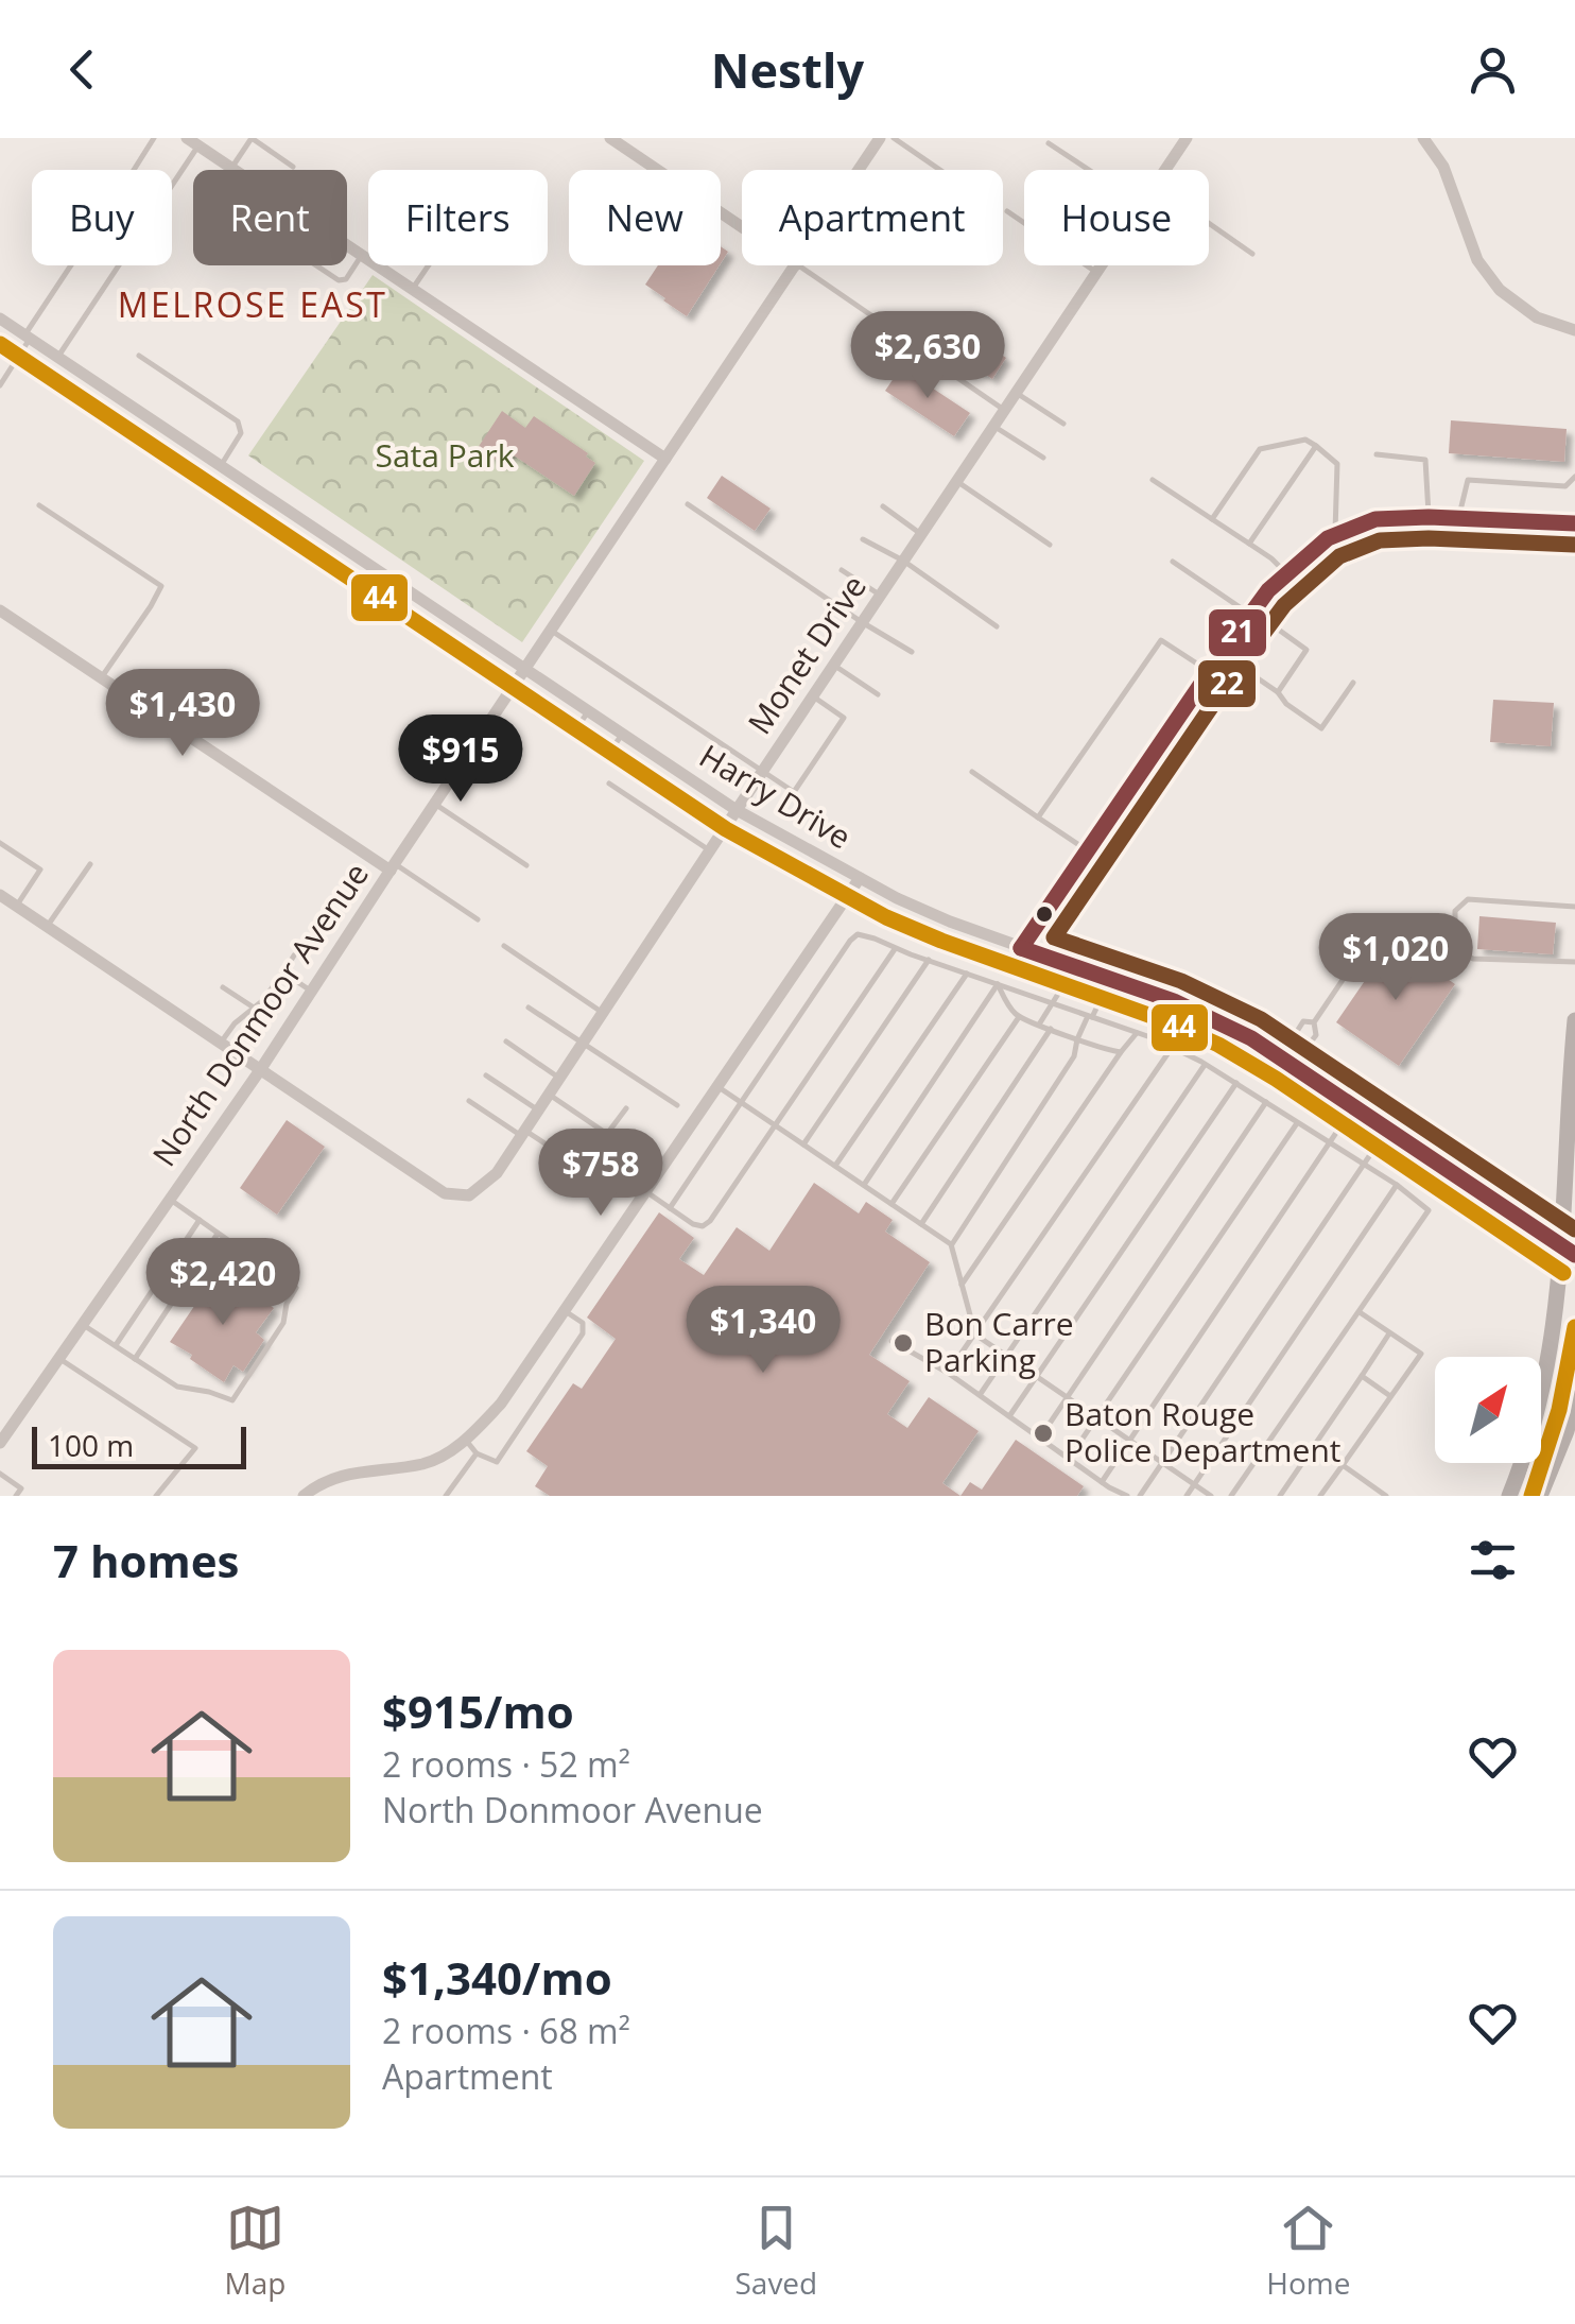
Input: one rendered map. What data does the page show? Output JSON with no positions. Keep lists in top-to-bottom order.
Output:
{
  "streets": {
    "street": ["Monet Drive", "Harry Drive", "North Donmoor Avenue"]
  },
  "crossings": [
    ["Monet Drive", "Harry Drive"],
    ["Monet Drive", "North Donmoor Avenue"],
    ["Harry Drive", "North Donmoor Avenue"]
  ],
  "districts": ["MELROSE EAST"],
  "parks": ["Sata Park"],
  "places": ["Bon Carre Parking", "Baton Rouge Police Department"],
  "lines": ["transit line 44", "transit line 21", "transit line 22"],
  "scale_bar": "100 m",
  "north": "top right",
  "page": {
    "header": "Nestly",
    "chip": [
      "Buy",
      "Rent",
      "Filters",
      "New",
      "Apartment",
      "House"
    ],
    "price": [
      "$2,630",
      "$1,430",
      "$915",
      "$1,020",
      "$758",
      "$2,420",
      "$1,340"
    ],
    "scale": "100 m",
    "heading": "7 homes",
    "list": [
      {
        "name": "$915/mo",
        "note": "2 rooms · 52 m² · North Donmoor Avenue"
      },
      {
        "name": "$1,340/mo",
        "note": "2 rooms · 68 m² · Apartment"
      }
    ],
    "tabs": ["Map", "Saved", "Home"]
  }
}
